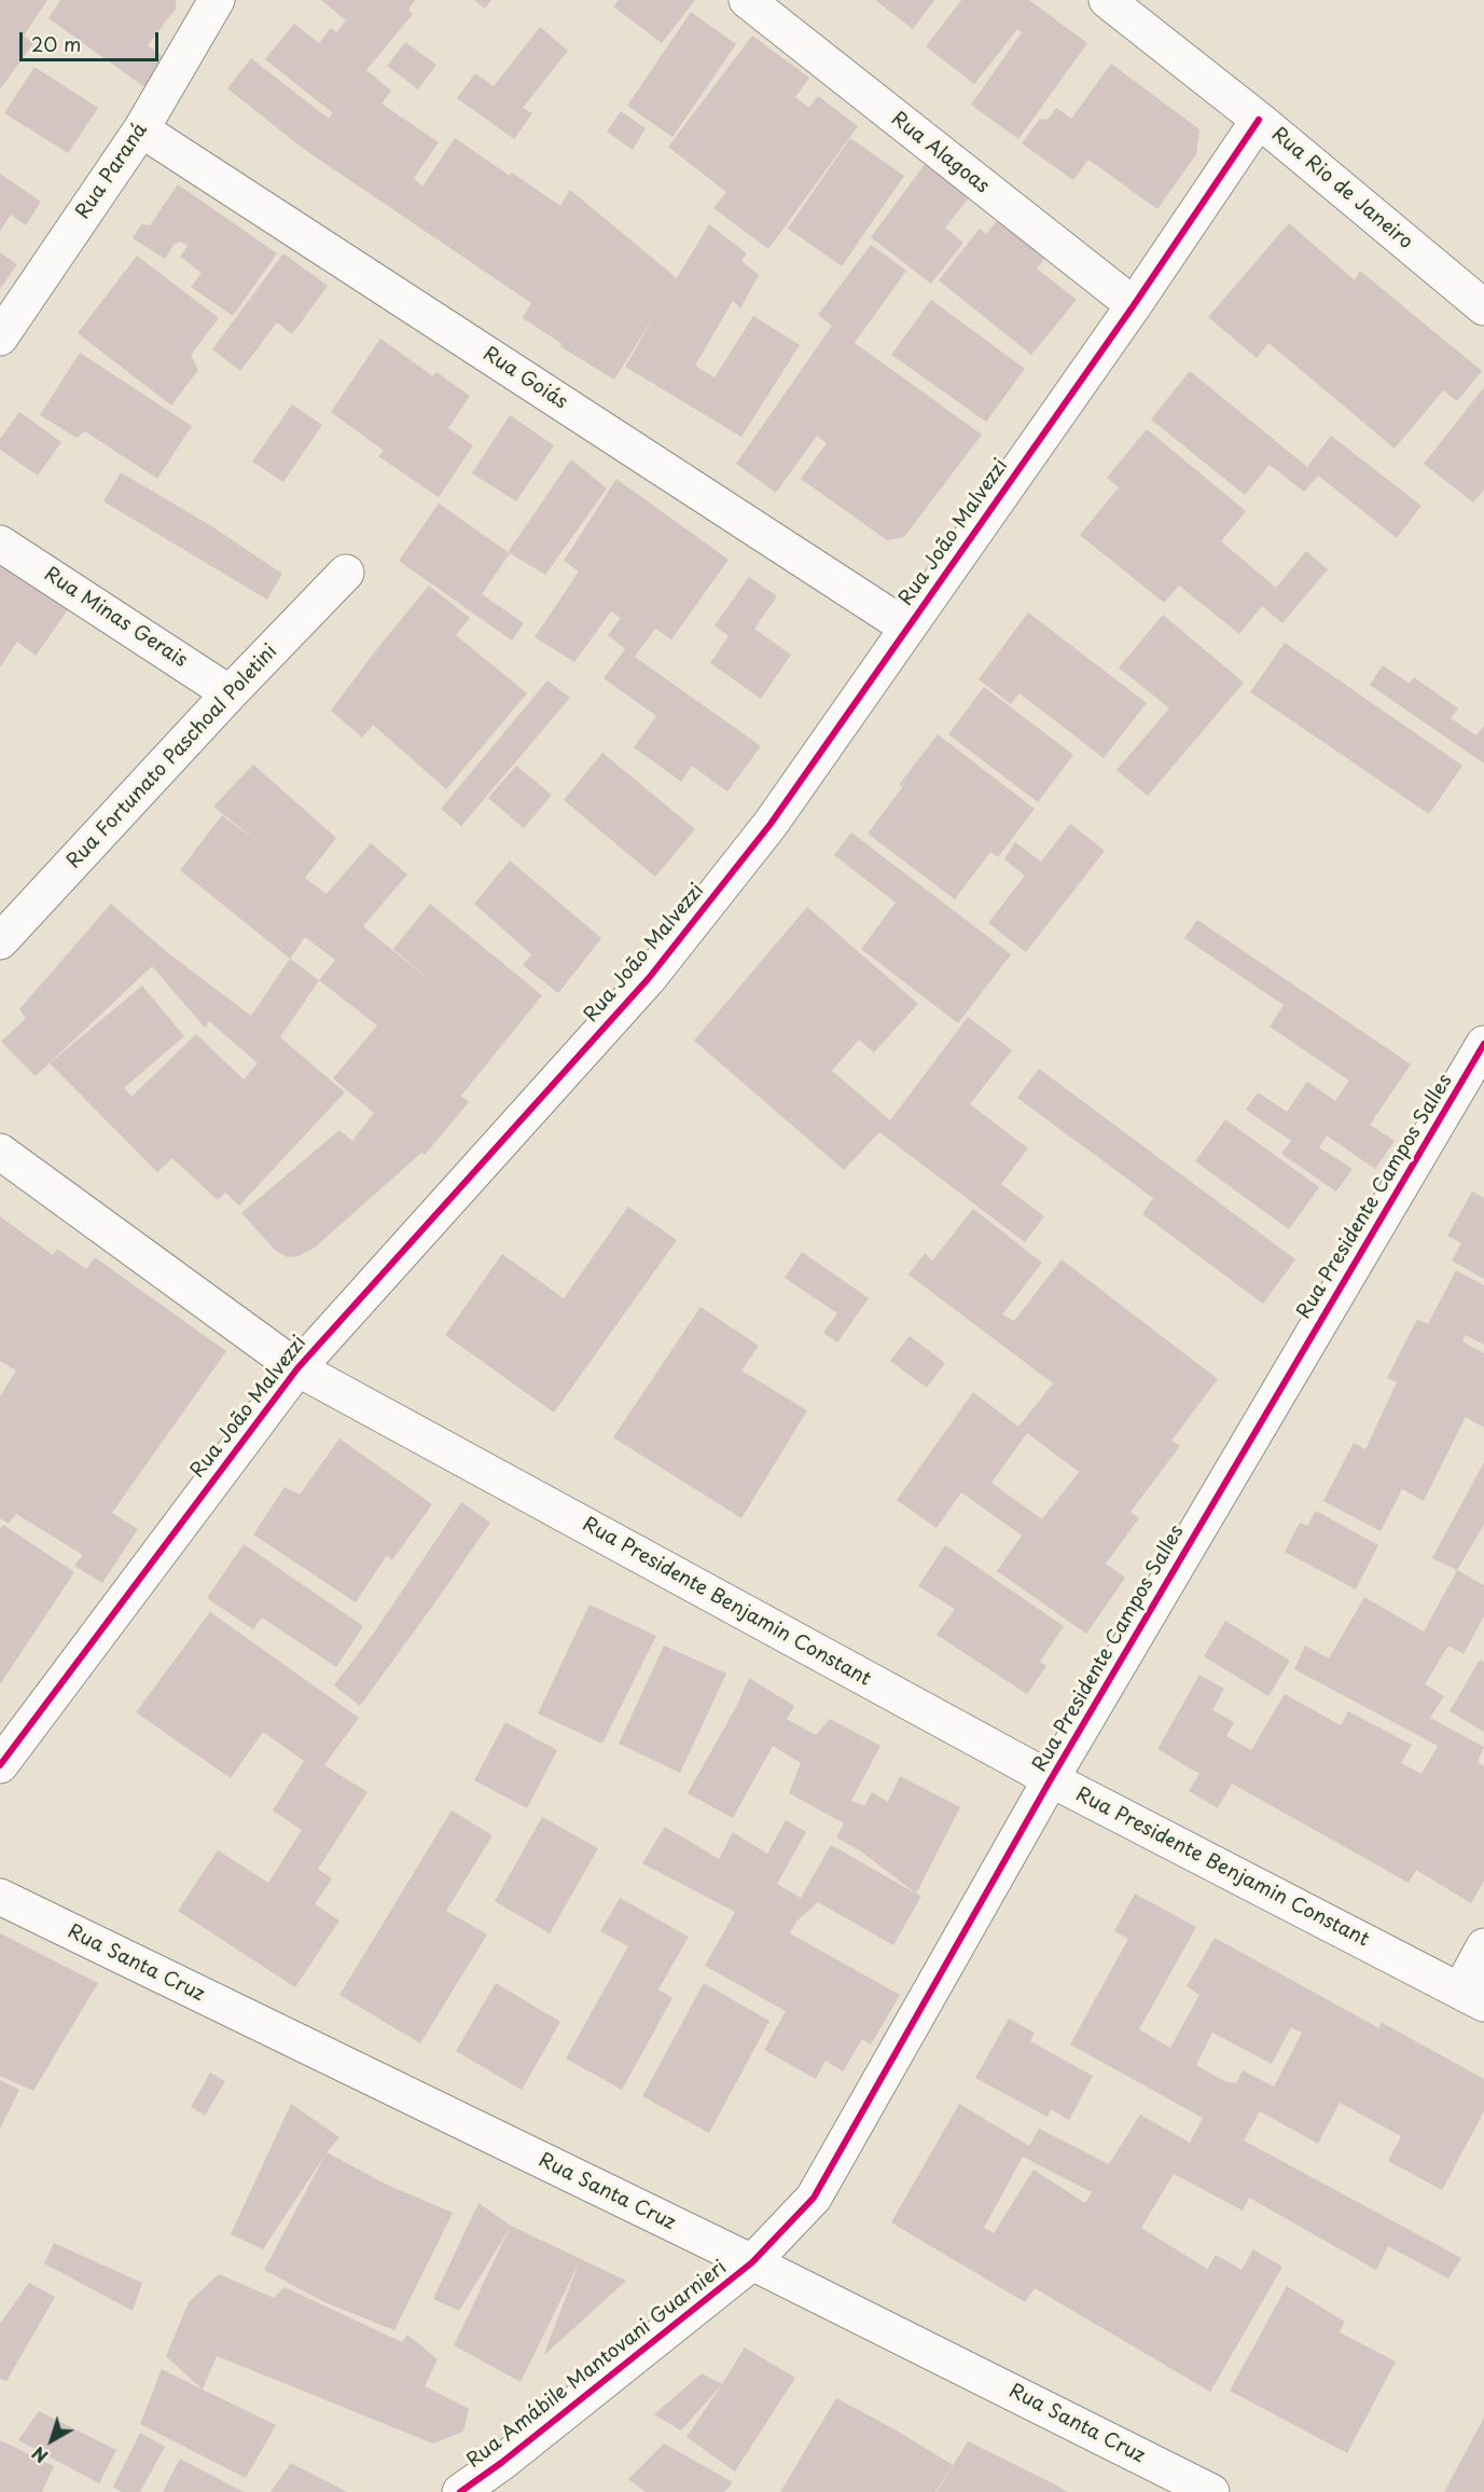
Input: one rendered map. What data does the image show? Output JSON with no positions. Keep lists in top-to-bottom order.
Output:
{
  "streets": {
    "street": [
      "Rua Alagoas",
      "Rua Paraná",
      "Rua Rio de Janeiro",
      "Rua Goiás",
      "Rua João Malvezzi",
      "Rua Minas Gerais",
      "Rua Fortunato Paschoal Poletini",
      "Rua Presidente Campos Salles",
      "Rua Presidente Benjamin Constant",
      "Rua Santa Cruz",
      "Rua Amábile Mantovani Guarnieri"
    ]
  },
  "crossings": [
    ["Rua Alagoas", "Rua João Malvezzi"],
    ["Rua Paraná", "Rua Goiás"],
    ["Rua Rio de Janeiro", "Rua João Malvezzi"],
    ["Rua Goiás", "Rua João Malvezzi"],
    ["Rua João Malvezzi", "Rua Presidente Benjamin Constant"],
    ["Rua Minas Gerais", "Rua Fortunato Paschoal Poletini"],
    ["Rua Presidente Campos Salles", "Rua Presidente Benjamin Constant"],
    ["Rua Presidente Campos Salles", "Rua Santa Cruz"],
    ["Rua Presidente Campos Salles", "Rua Amábile Mantovani Guarnieri"],
    ["Rua Santa Cruz", "Rua Amábile Mantovani Guarnieri"]
  ],
  "scale_bar": "20 m",
  "north": "bottom left"
}
